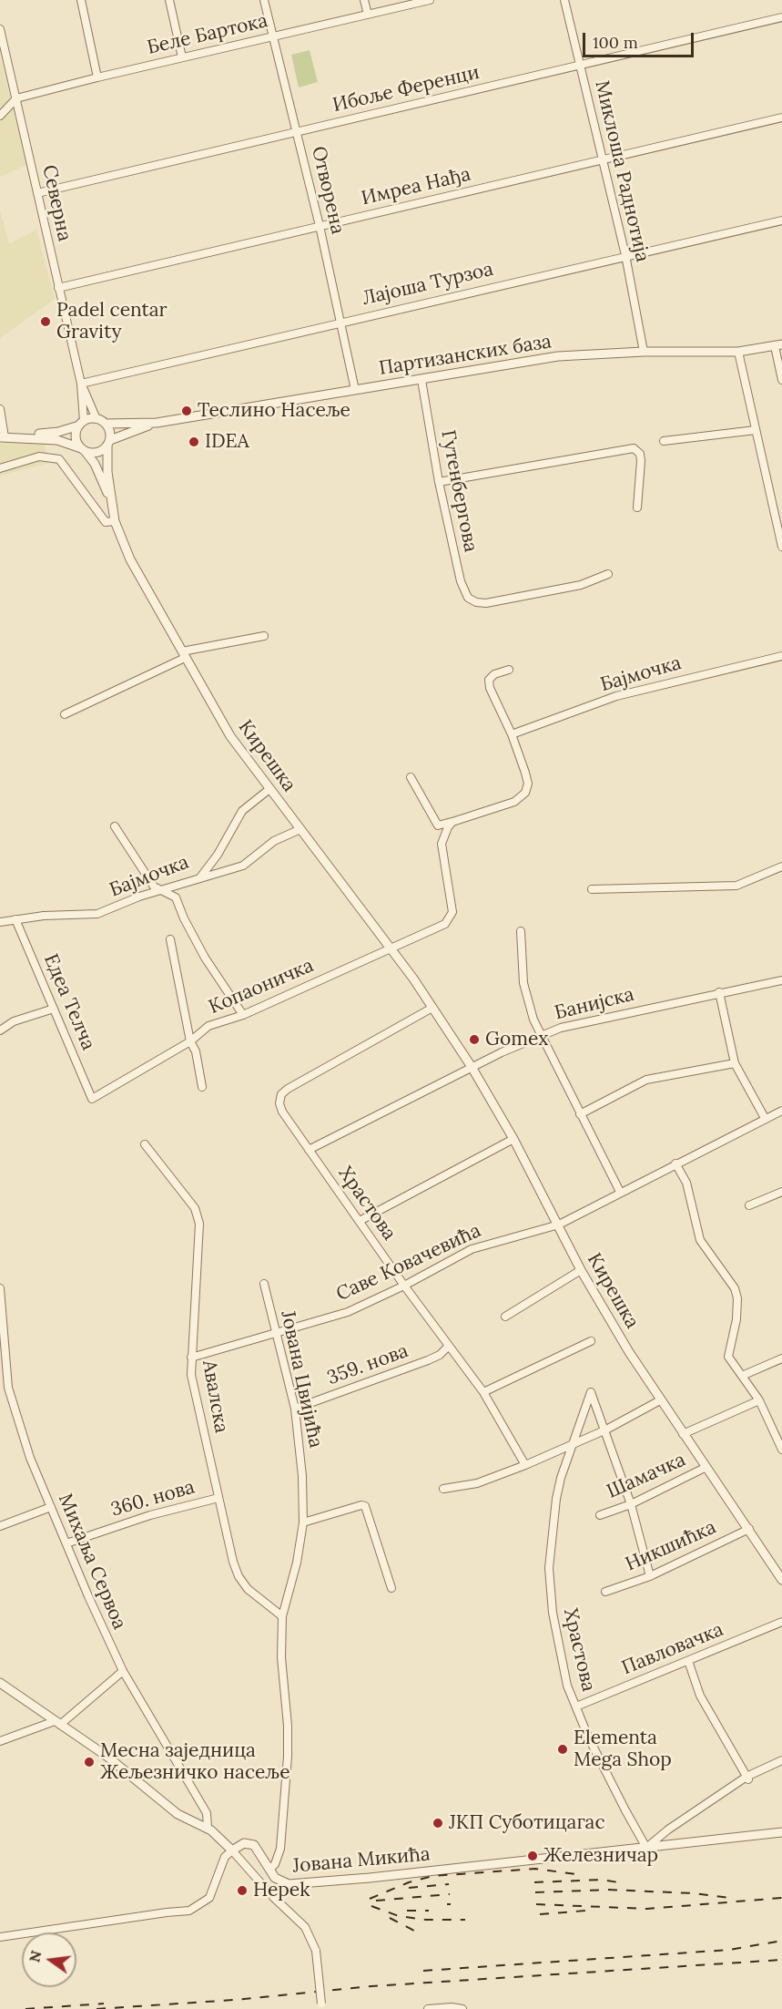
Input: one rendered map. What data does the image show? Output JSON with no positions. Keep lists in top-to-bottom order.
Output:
{
  "streets": {
    "street": [
      "Беле Бартока",
      "Ибоље Ференци",
      "Миклоша Раднотија",
      "Имреа Нађа",
      "Отворена",
      "Северна",
      "Лајоша Турзоа",
      "Партизанских база",
      "Гутенбергова",
      "Бајмочка",
      "Кирешка",
      "Копаоничка",
      "Едеа Телча",
      "Банијска",
      "Храстова",
      "Саве Ковачевића",
      "359. нова",
      "Јована Цвијића",
      "Авалска",
      "Шамачка",
      "360. нова",
      "Никшићка",
      "Михаља Сервоа",
      "Павловачка",
      "Јована Микића"
    ]
  },
  "crossings": [
    ["Беле Бартока", "Отворена"],
    ["Беле Бартока", "Северна"],
    ["Ибоље Ференци", "Миклоша Раднотија"],
    ["Ибоље Ференци", "Отворена"],
    ["Ибоље Ференци", "Северна"],
    ["Миклоша Раднотија", "Имреа Нађа"],
    ["Миклоша Раднотија", "Лајоша Турзоа"],
    ["Миклоша Раднотија", "Партизанских база"],
    ["Имреа Нађа", "Отворена"],
    ["Имреа Нађа", "Северна"],
    ["Отворена", "Лајоша Турзоа"],
    ["Отворена", "Партизанских база"],
    ["Северна", "Лајоша Турзоа"],
    ["Северна", "Партизанских база"],
    ["Северна", "Кирешка"],
    ["Партизанских база", "Гутенбергова"],
    ["Партизанских база", "Кирешка"],
    ["Бајмочка", "Кирешка"],
    ["Бајмочка", "Едеа Телча"],
    ["Кирешка", "Копаоничка"],
    ["Кирешка", "Банијска"],
    ["Кирешка", "Саве Ковачевића"],
    ["Кирешка", "Шамачка"],
    ["Кирешка", "Никшићка"],
    ["Копаоничка", "Едеа Телча"],
    ["Банијска", "Храстова"],
    ["Храстова", "Саве Ковачевића"],
    ["Храстова", "359. нова"],
    ["Храстова", "Павловачка"],
    ["Храстова", "Јована Микића"],
    ["Саве Ковачевића", "Јована Цвијића"],
    ["Саве Ковачевића", "Авалска"],
    ["359. нова", "Јована Цвијића"],
    ["Јована Цвијића", "Авалска"],
    ["Јована Цвијића", "Јована Микића"],
    ["Авалска", "360. нова"],
    ["360. нова", "Михаља Сервоа"]
  ],
  "places": [
    "Padel centar Gravity",
    "Теслино Насеље",
    "IDEA",
    "Gomex",
    "Elementa Mega Shop",
    "Месна заједница Жељезничко насеље",
    "ЈКП Суботицагас",
    "Железничар",
    "Hepek"
  ],
  "scale_bar": "100 m",
  "north": "left"
}
